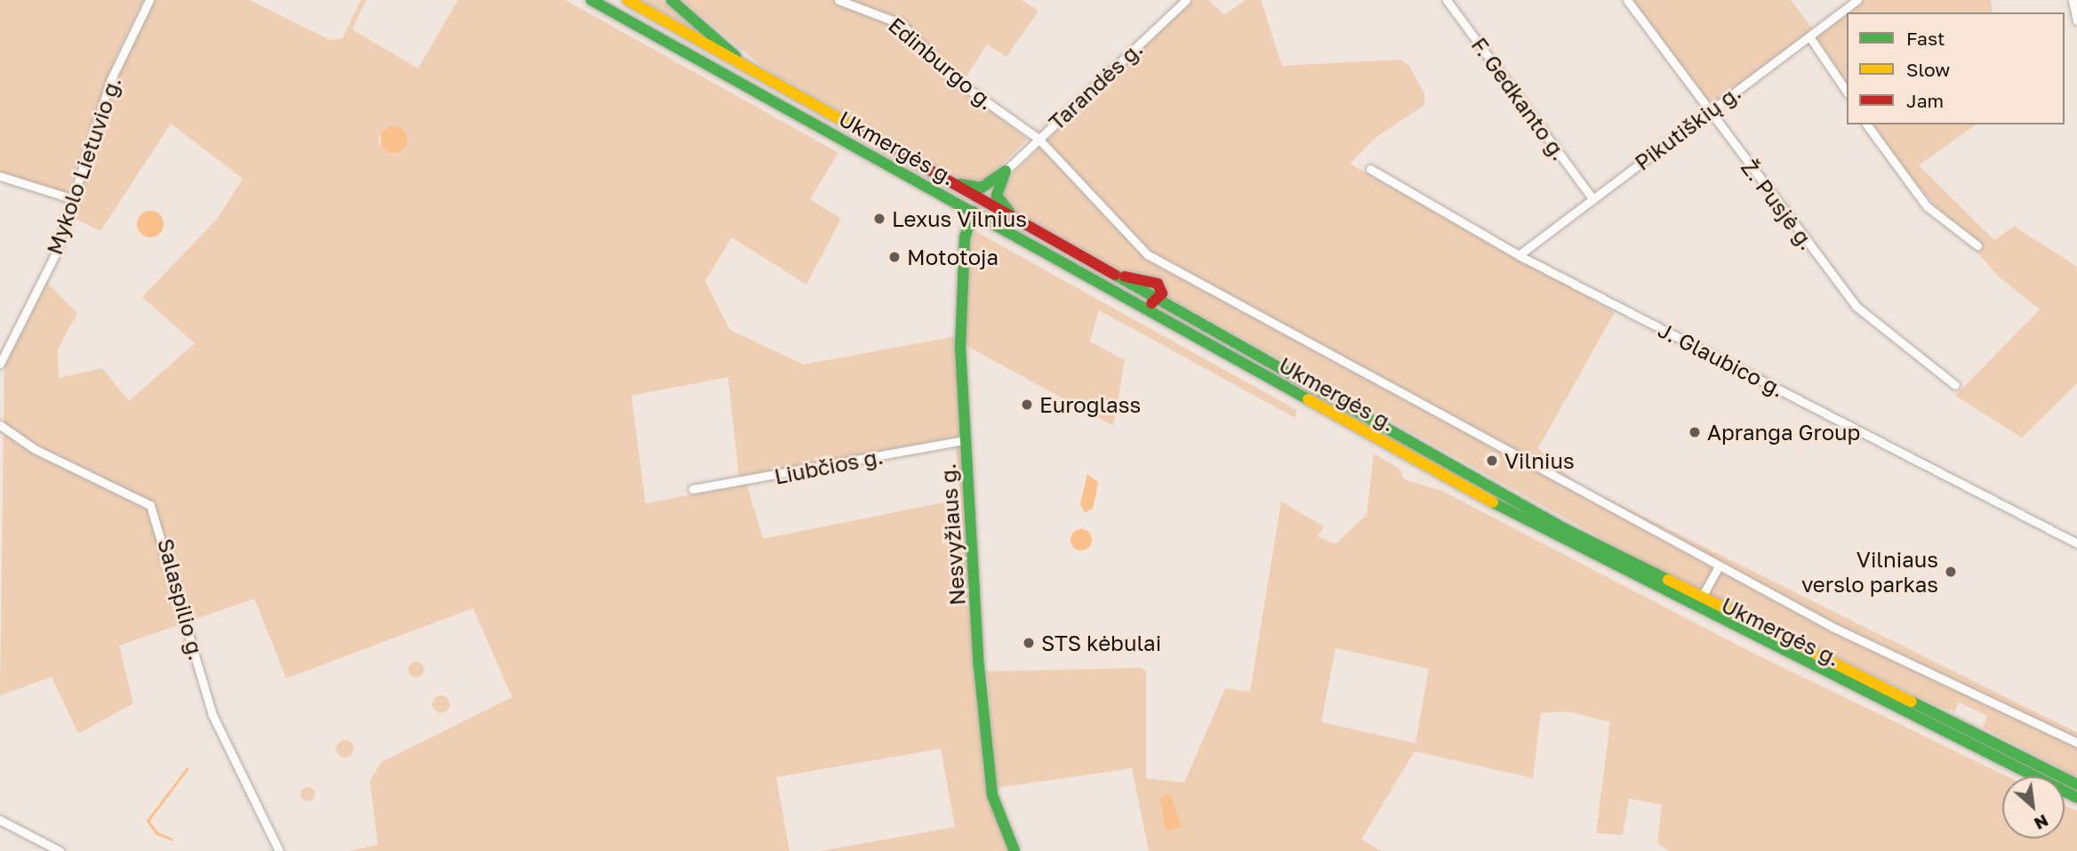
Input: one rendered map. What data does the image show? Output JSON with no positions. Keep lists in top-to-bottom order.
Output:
{
  "streets": {
    "main road": ["Ukmergės g.", "Nesvyžiaus g."],
    "street": [
      "Edinburgo g.",
      "Tarandės g.",
      "F. Gedkanto g.",
      "Pikutiškių g.",
      "Mykolo Lietuvio g.",
      "Ž. Pusjė g.",
      "J. Glaubico g.",
      "Liubčios g.",
      "Salaspilio g."
    ]
  },
  "crossings": [
    ["Edinburgo g.", "Tarandės g."],
    ["F. Gedkanto g.", "Pikutiškių g."],
    ["Pikutiškių g.", "Ž. Pusjė g."],
    ["Pikutiškių g.", "J. Glaubico g."],
    ["Ukmergės g.", "Nesvyžiaus g."],
    ["Liubčios g.", "Nesvyžiaus g."]
  ],
  "places": [
    "Lexus Vilnius",
    "Mototoja",
    "Euroglass",
    "Apranga Group",
    "Vilnius",
    "Vilniaus verslo parkas",
    "STS kėbulai"
  ],
  "legend": ["Fast", "Slow", "Jam"],
  "north": "bottom right"
}
